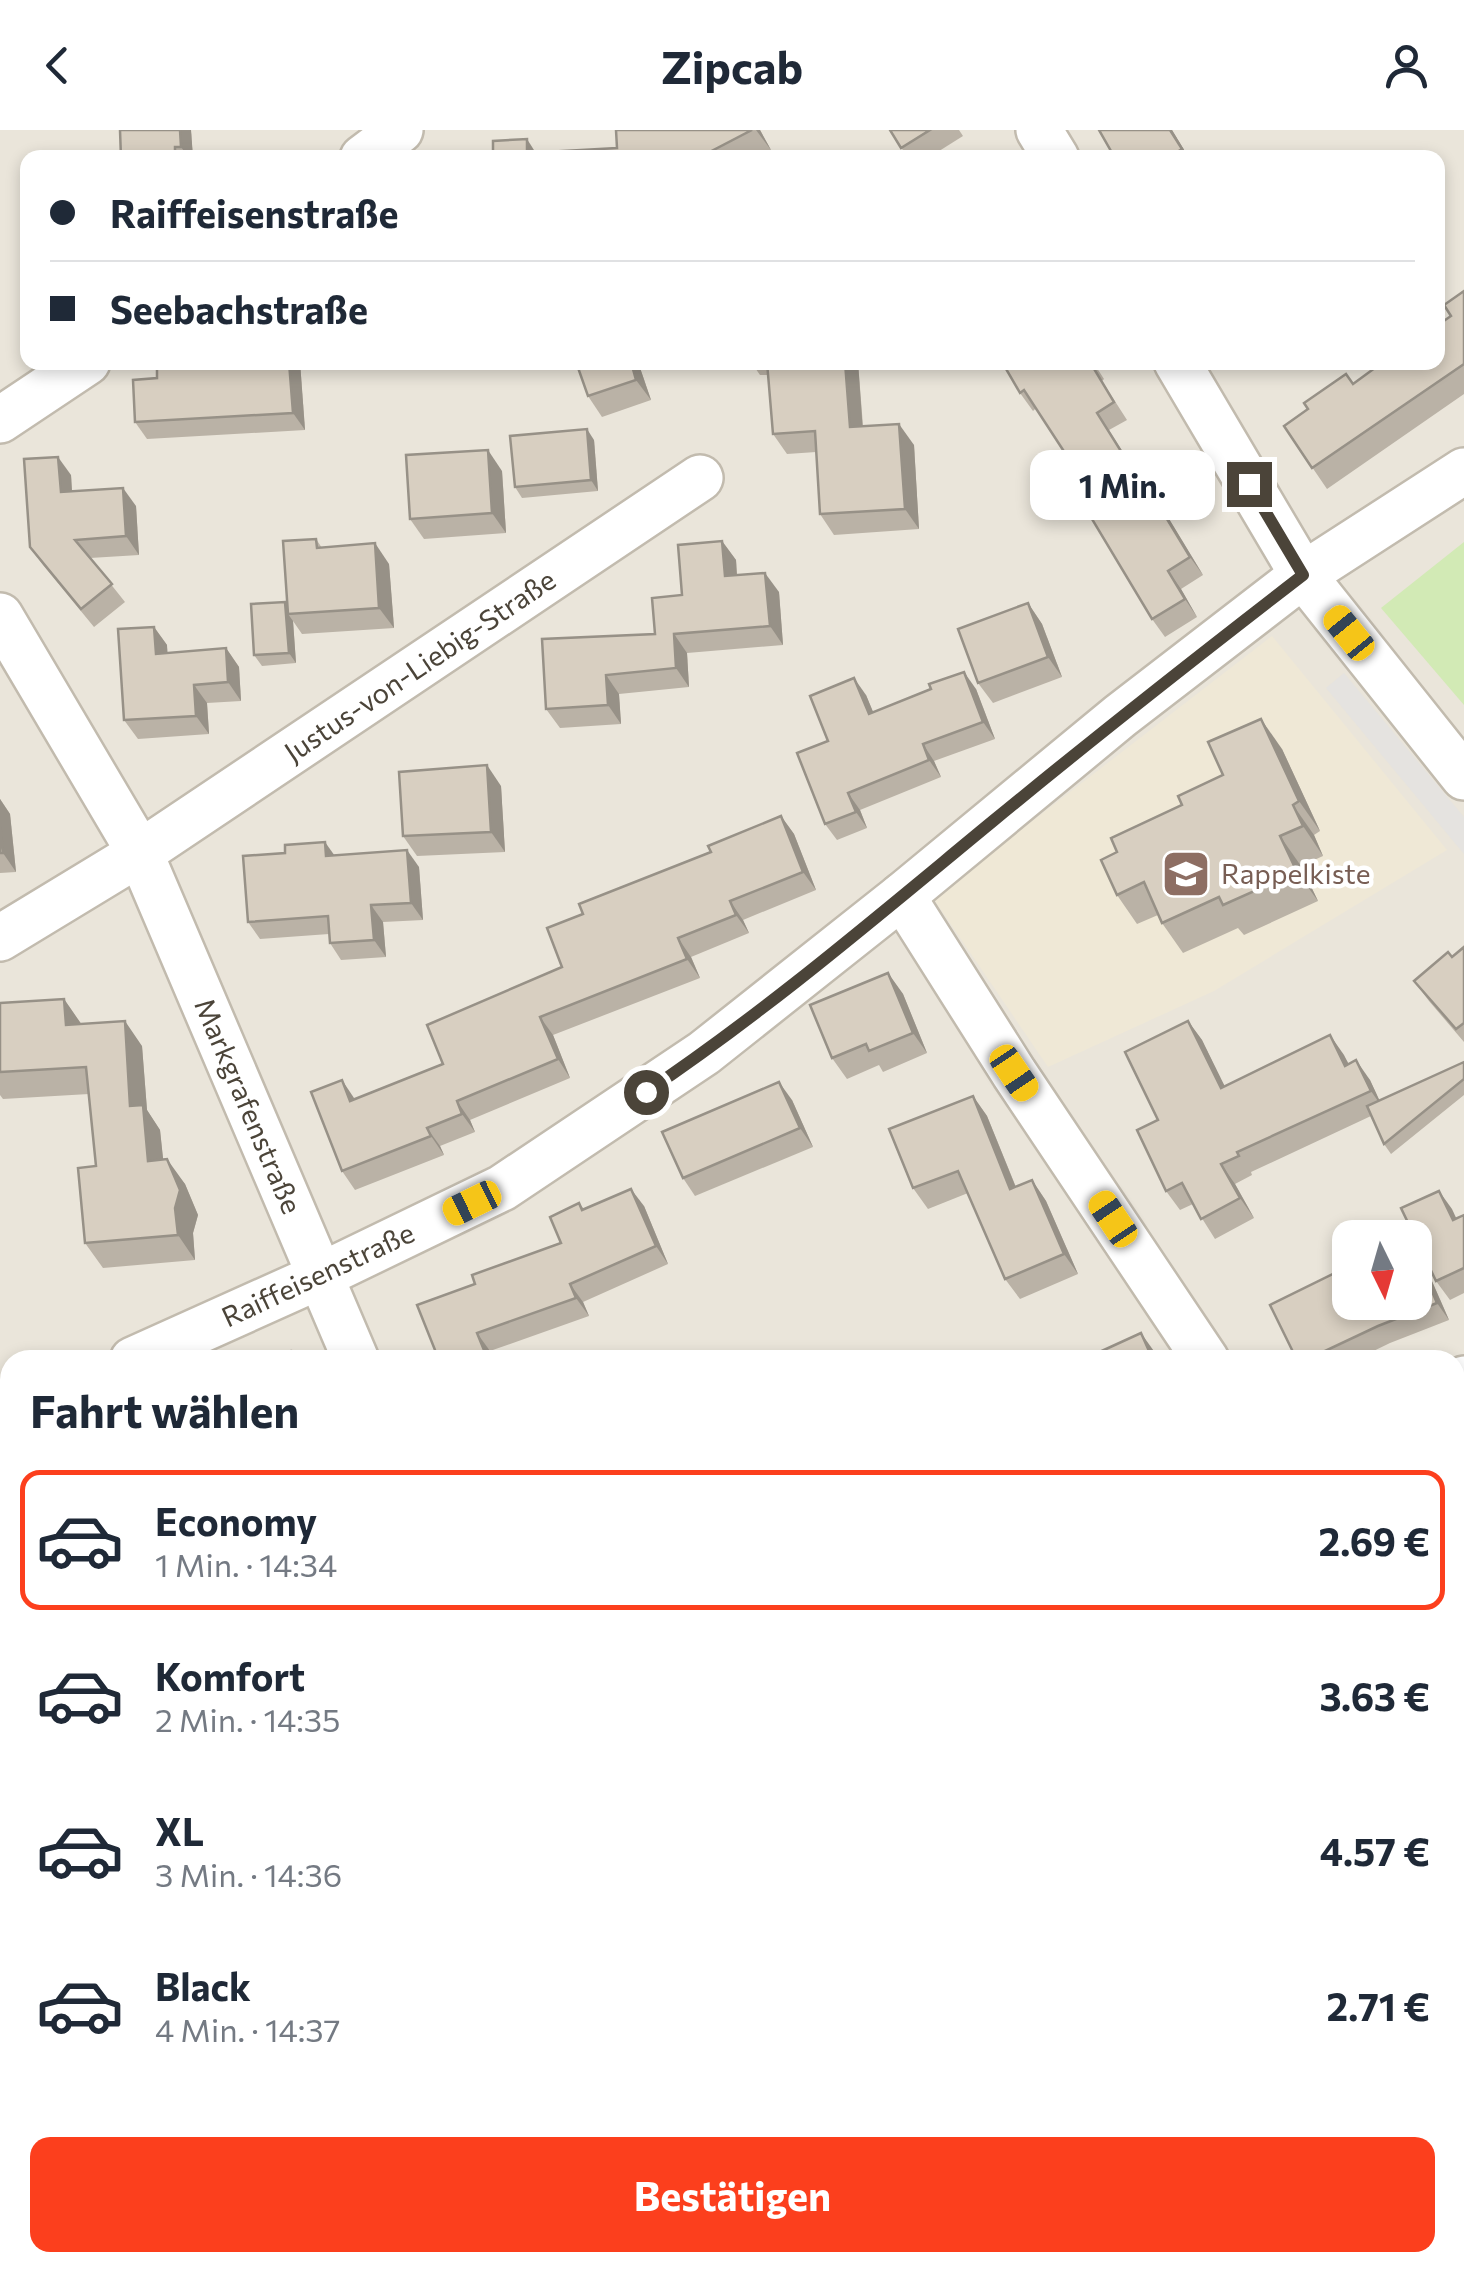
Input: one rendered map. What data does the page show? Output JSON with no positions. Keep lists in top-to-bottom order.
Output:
{
  "streets": {
    "street": ["Justus-von-Liebig-Straße", "Markgrafenstraße", "Raiffeisenstraße"]
  },
  "crossings": [
    ["Justus-von-Liebig-Straße", "Markgrafenstraße"],
    ["Markgrafenstraße", "Raiffeisenstraße"]
  ],
  "places": {
    "school or university": ["Rappelkiste"]
  },
  "north": "bottom",
  "page": {
    "header": "Zipcab",
    "banner": ["Raiffeisenstraße", "Seebachstraße"],
    "bubble": "1 Min.",
    "heading": "Fahrt wählen",
    "list": [
      {
        "name": "Economy",
        "note": "1 Min. · 14:34",
        "value": "2.69 €"
      },
      {
        "name": "Komfort",
        "note": "2 Min. · 14:35",
        "value": "3.63 €"
      },
      {
        "name": "XL",
        "note": "3 Min. · 14:36",
        "value": "4.57 €"
      },
      {
        "name": "Black",
        "note": "4 Min. · 14:37",
        "value": "2.71 €"
      }
    ],
    "buttons": "Bestätigen"
  }
}
